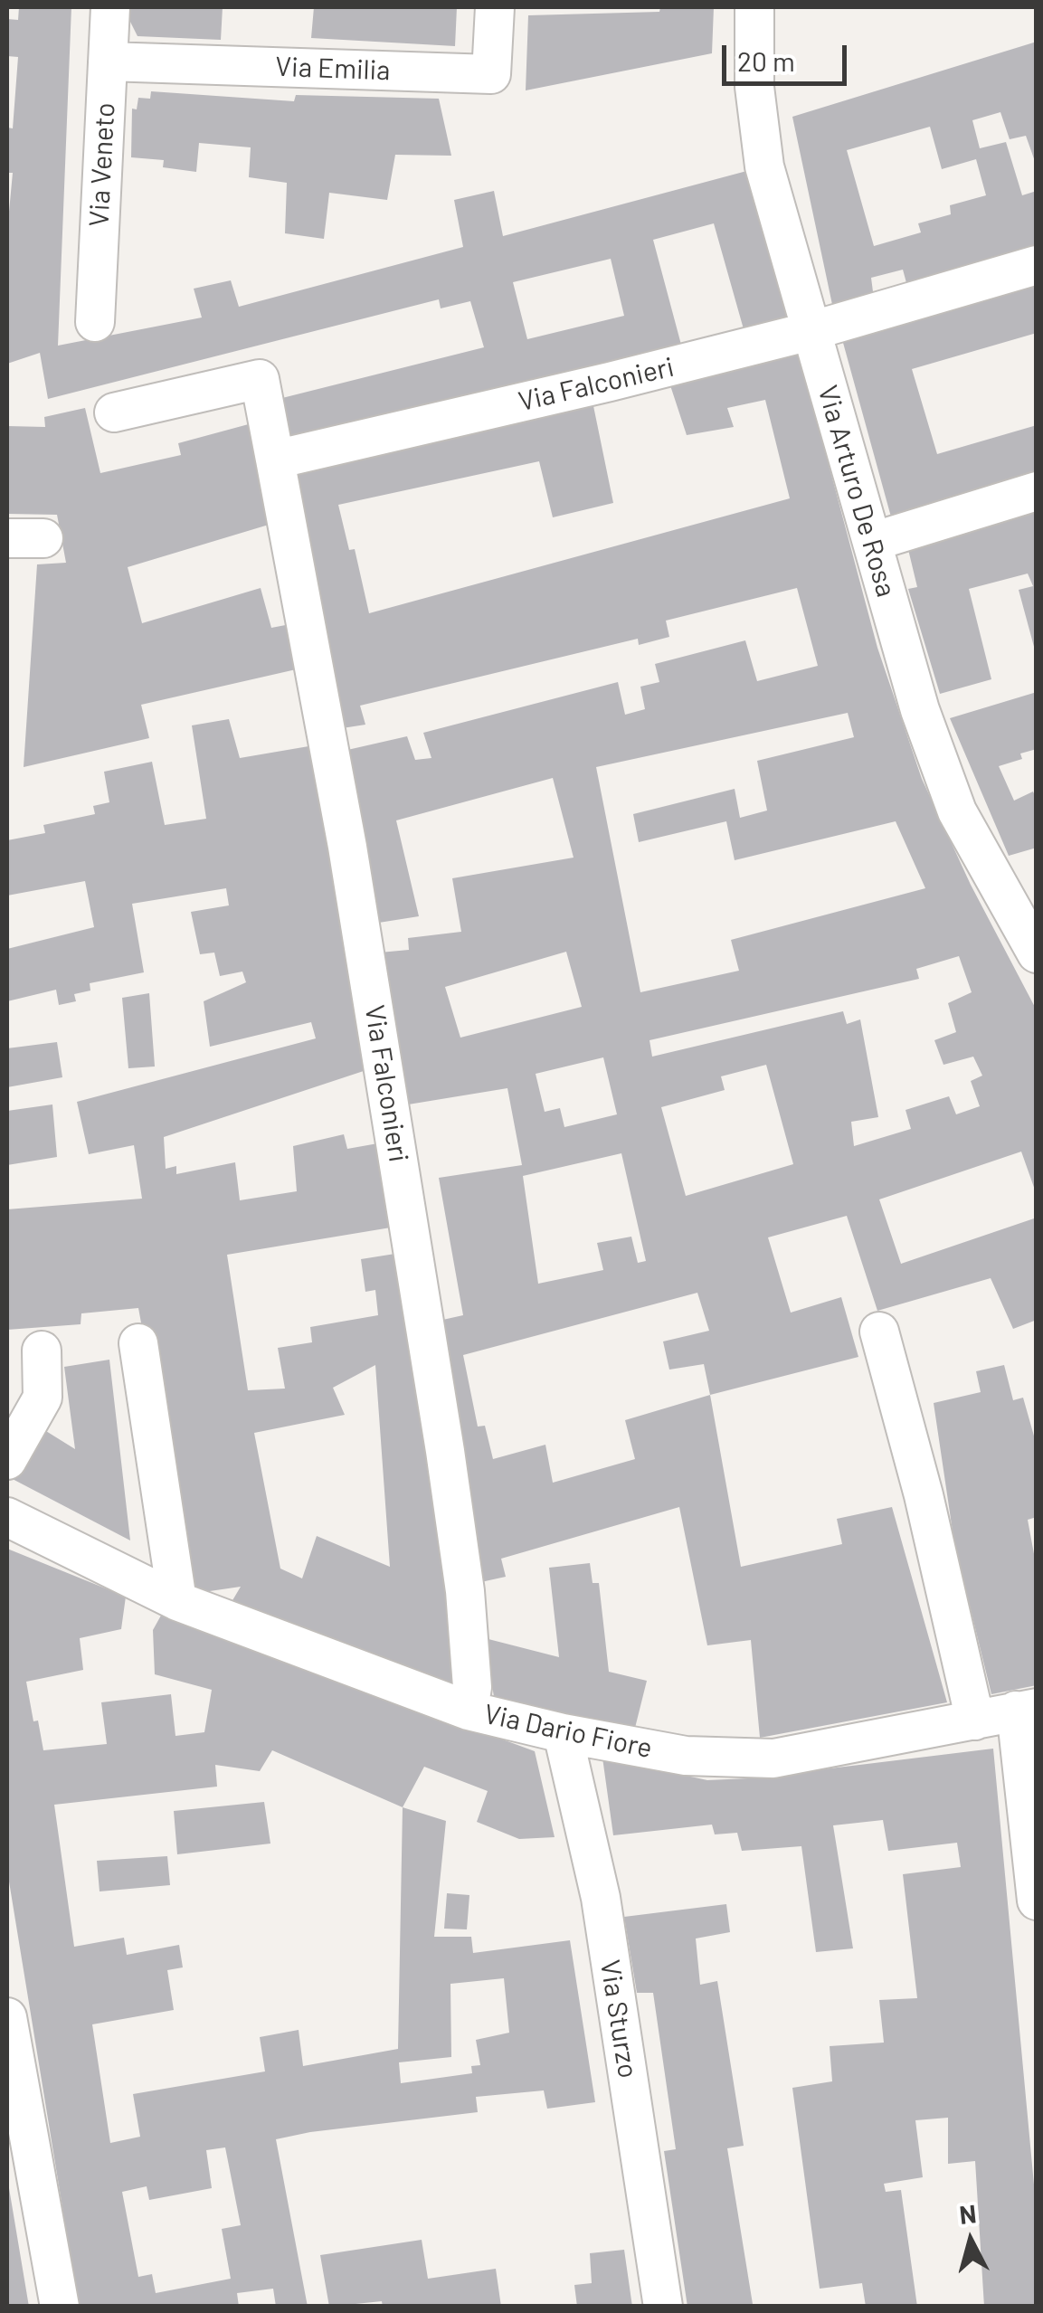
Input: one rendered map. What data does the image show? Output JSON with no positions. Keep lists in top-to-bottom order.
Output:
{
  "streets": {
    "street": [
      "Via Emilia",
      "Via Veneto",
      "Via Falconieri",
      "Via Arturo De Rosa",
      "Via Dario Fiore",
      "Via Sturzo"
    ]
  },
  "crossings": [
    ["Via Emilia", "Via Veneto"],
    ["Via Falconieri", "Via Arturo De Rosa"],
    ["Via Falconieri", "Via Dario Fiore"],
    ["Via Dario Fiore", "Via Sturzo"]
  ],
  "scale_bar": "20 m",
  "north": "top"
}
